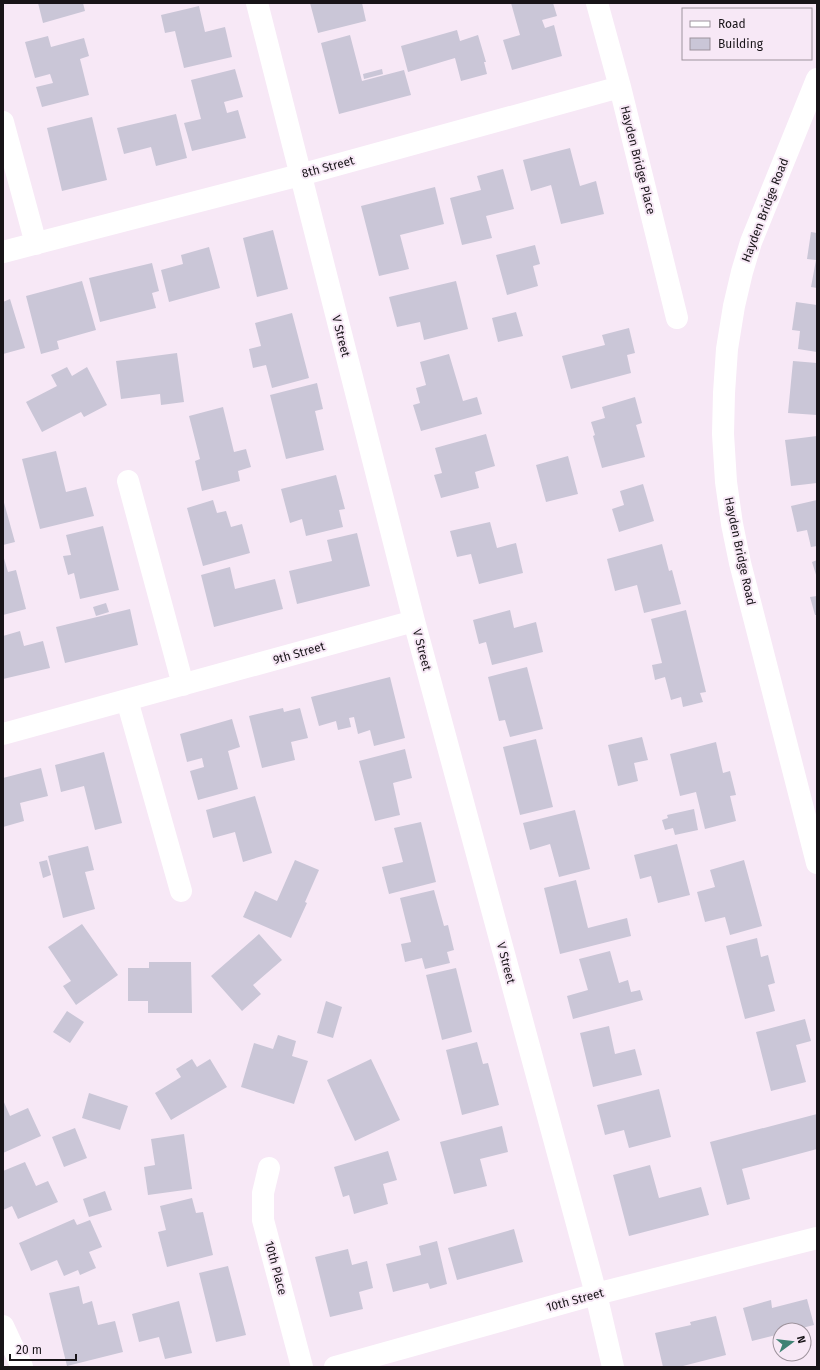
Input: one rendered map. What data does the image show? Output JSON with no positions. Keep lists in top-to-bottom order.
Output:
{
  "streets": {
    "street": [
      "Hayden Bridge Place",
      "8th Street",
      "Hayden Bridge Road",
      "V Street",
      "9th Street",
      "10th Place",
      "10th Street"
    ]
  },
  "crossings": [
    ["Hayden Bridge Place", "8th Street"],
    ["8th Street", "V Street"],
    ["V Street", "9th Street"],
    ["V Street", "10th Street"]
  ],
  "legend": ["Road", "Building"],
  "scale_bar": "20 m",
  "north": "right"
}
